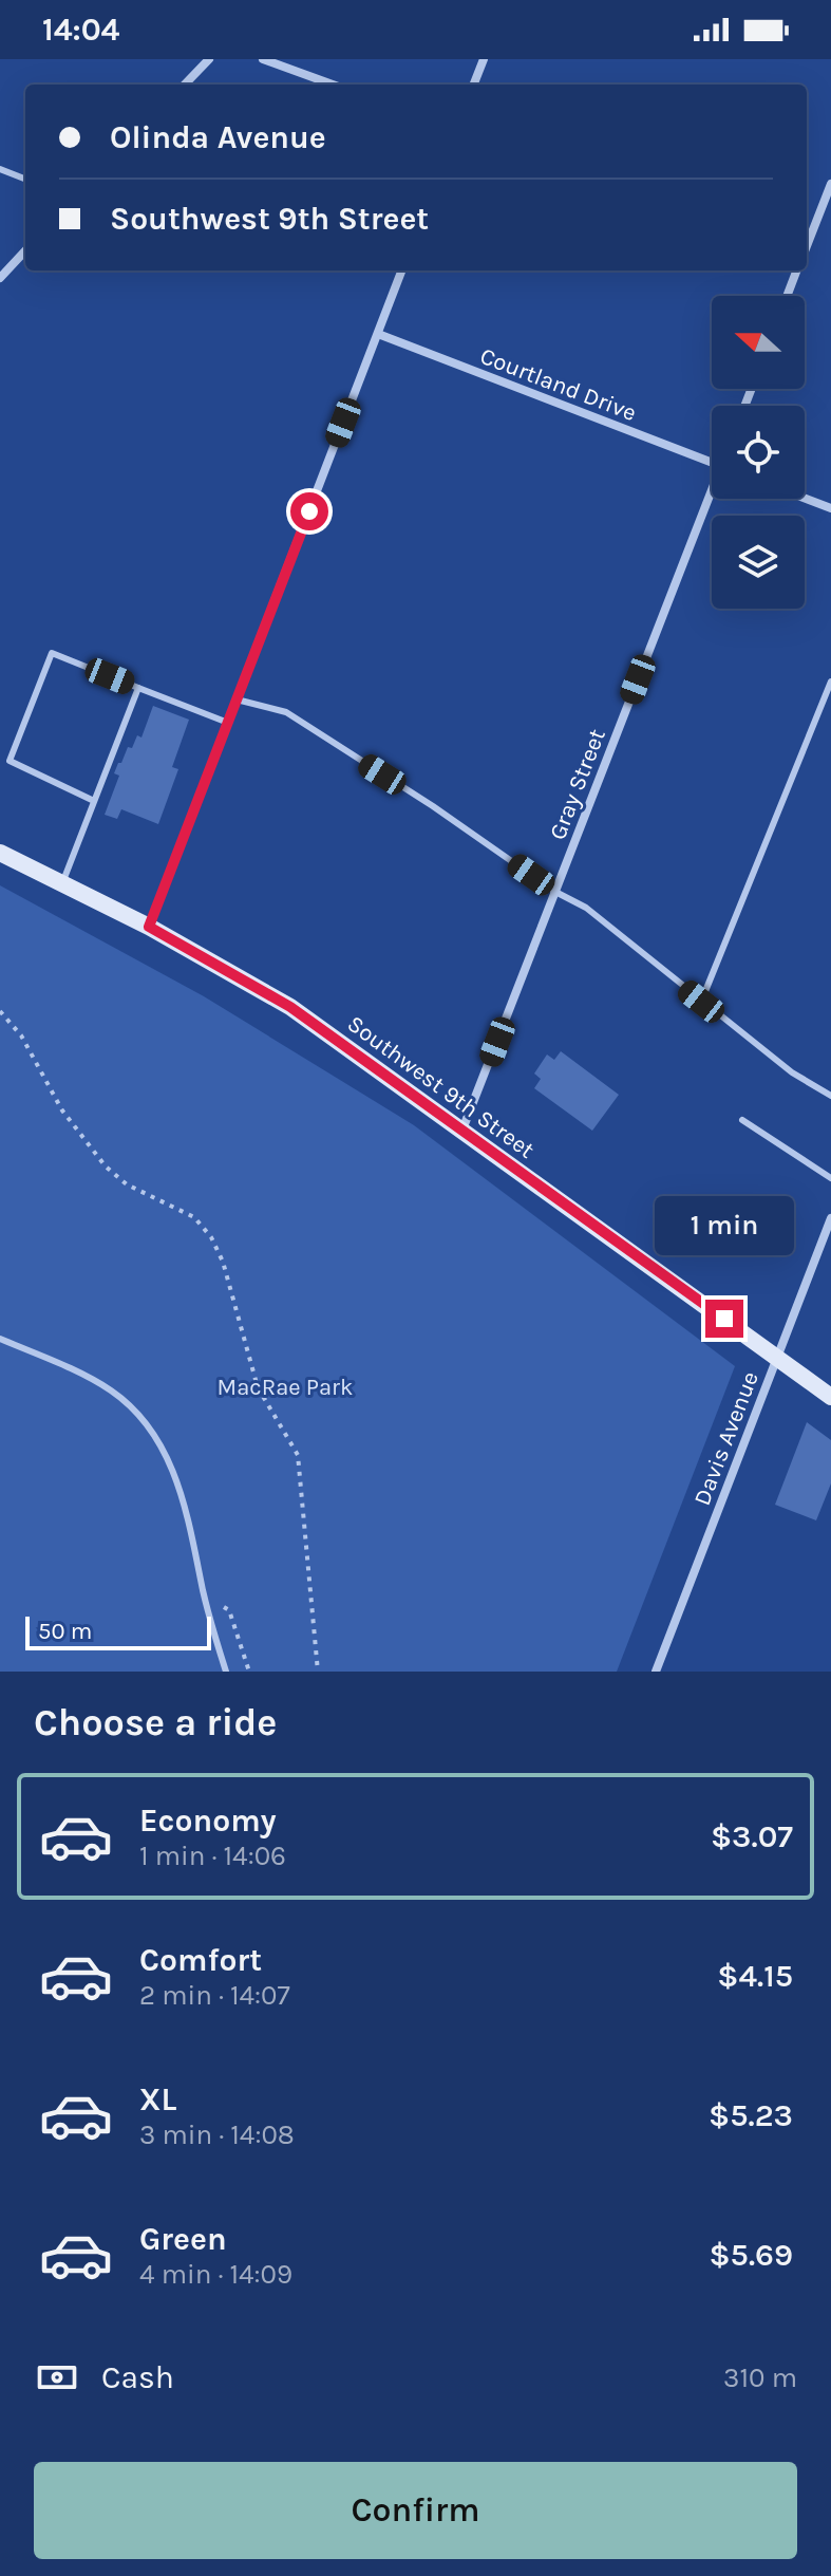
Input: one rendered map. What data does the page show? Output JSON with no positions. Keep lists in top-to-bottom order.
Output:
{
  "streets": {
    "main road": ["Southwest 9th Street"],
    "street": ["Courtland Drive", "Gray Street", "Davis Avenue"]
  },
  "crossings": [
    ["Gray Street", "Southwest 9th Street"],
    ["Southwest 9th Street", "Davis Avenue"]
  ],
  "parks": ["MacRae Park"],
  "scale_bar": "50 m",
  "north": "left",
  "page": {
    "status": "14:04",
    "banner": ["Olinda Avenue", "Southwest 9th Street"],
    "bubble": "1 min",
    "scale": "50 m",
    "heading": "Choose a ride",
    "list": [
      {
        "name": "Economy",
        "note": "1 min · 14:06",
        "value": "$3.07"
      },
      {
        "name": "Comfort",
        "note": "2 min · 14:07",
        "value": "$4.15"
      },
      {
        "name": "XL",
        "note": "3 min · 14:08",
        "value": "$5.23"
      },
      {
        "name": "Green",
        "note": "4 min · 14:09",
        "value": "$5.69"
      }
    ],
    "pay": ["Cash", "310 m"],
    "buttons": "Confirm"
  }
}
